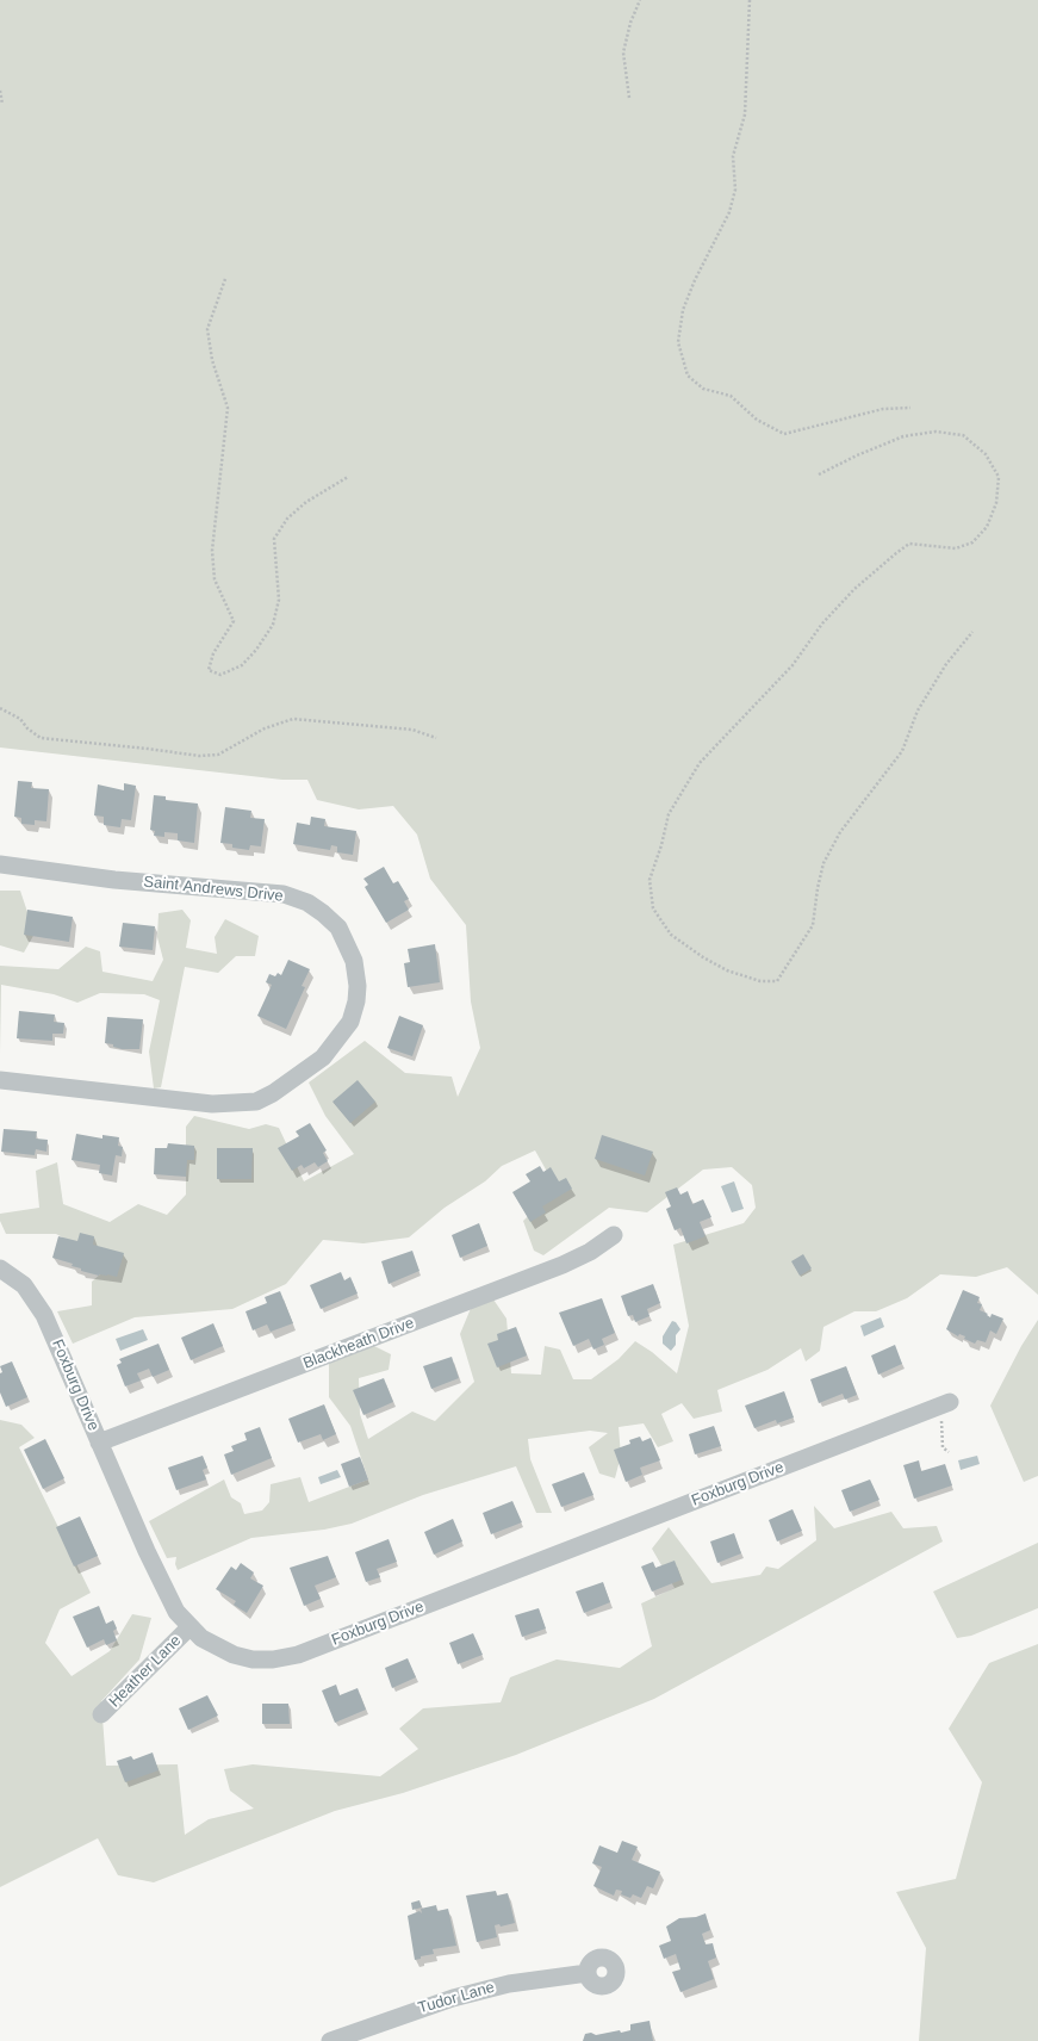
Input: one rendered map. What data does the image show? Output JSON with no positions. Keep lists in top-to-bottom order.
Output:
{
  "streets": {
    "street": [
      "Saint Andrews Drive",
      "Blackheath Drive",
      "Foxburg Drive",
      "Heather Lane",
      "Tudor Lane"
    ]
  },
  "crossings": [
    ["Blackheath Drive", "Foxburg Drive"],
    ["Foxburg Drive", "Heather Lane"]
  ]
}
